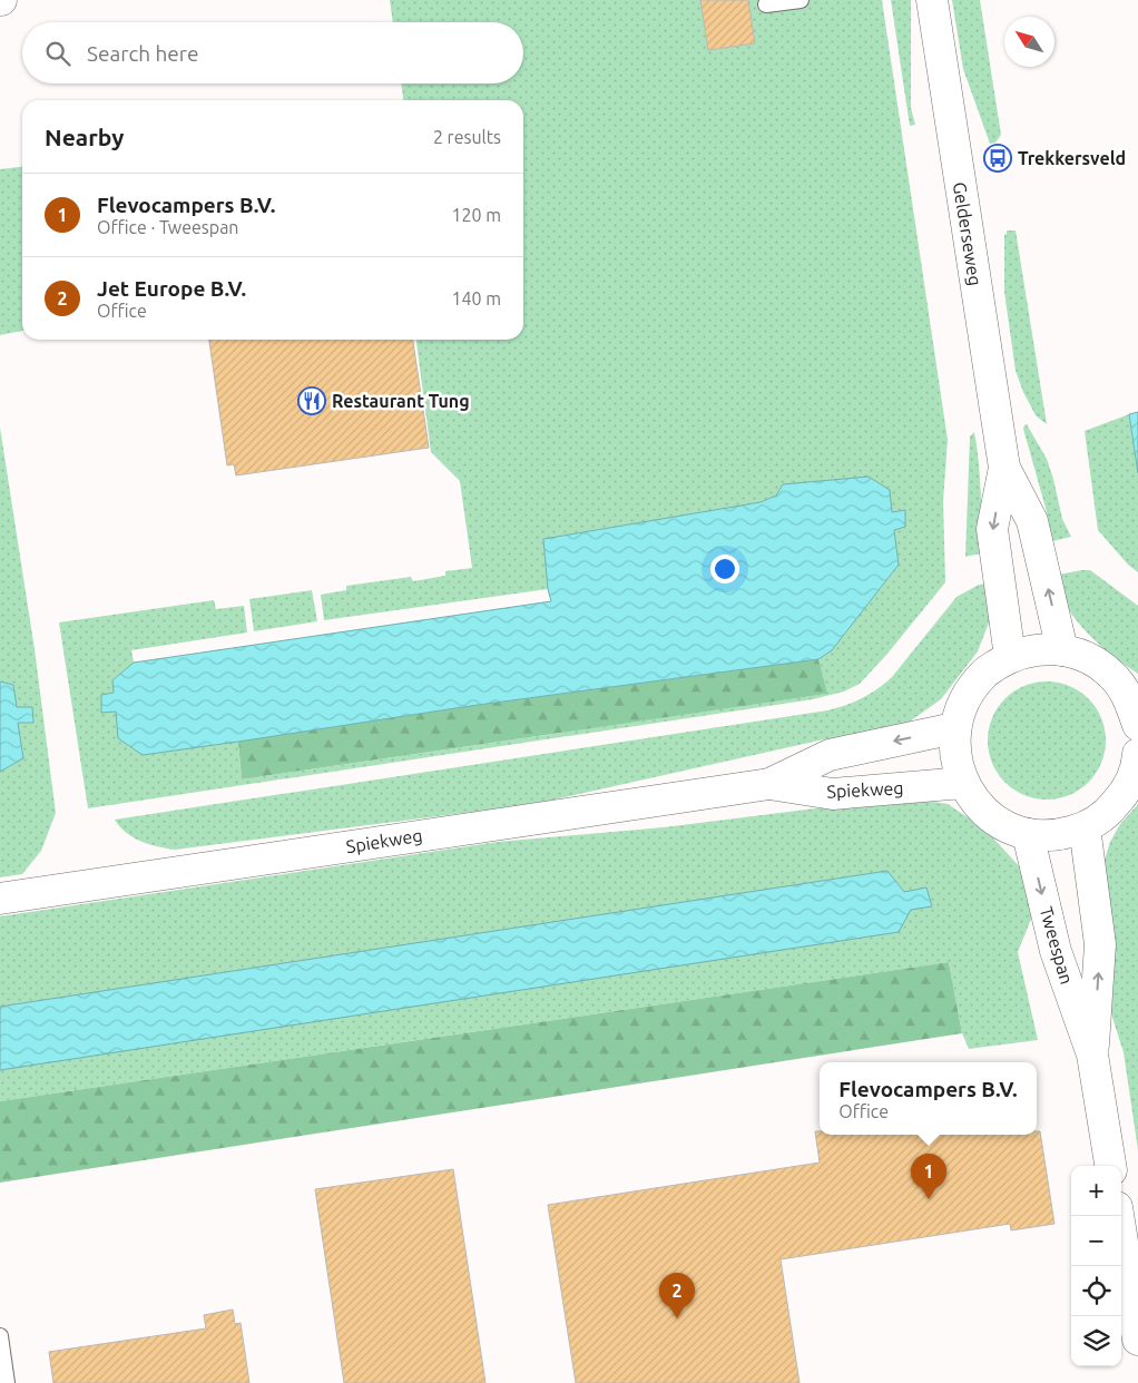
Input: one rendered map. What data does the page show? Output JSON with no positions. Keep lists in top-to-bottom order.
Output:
{
  "streets": {
    "main road": ["Gelderseweg", "Spiekweg", "Tweespan"]
  },
  "places": {
    "bus stop": ["Trekkersveld"],
    "restaurant": ["Restaurant Tung"]
  },
  "north": "top left",
  "page": {
    "search": "Search here",
    "heading": ["Nearby", "2 results"],
    "list": [
      {
        "mark": "1",
        "name": "Flevocampers B.V.",
        "note": "Office · Tweespan",
        "value": "120 m"
      },
      {
        "mark": "2",
        "name": "Jet Europe B.V.",
        "note": "Office",
        "value": "140 m"
      }
    ],
    "popup": ["Flevocampers B.V.", "Office"],
    "pins": ["1", "2"],
    "map_buttons": ["+", "−"]
  }
}
